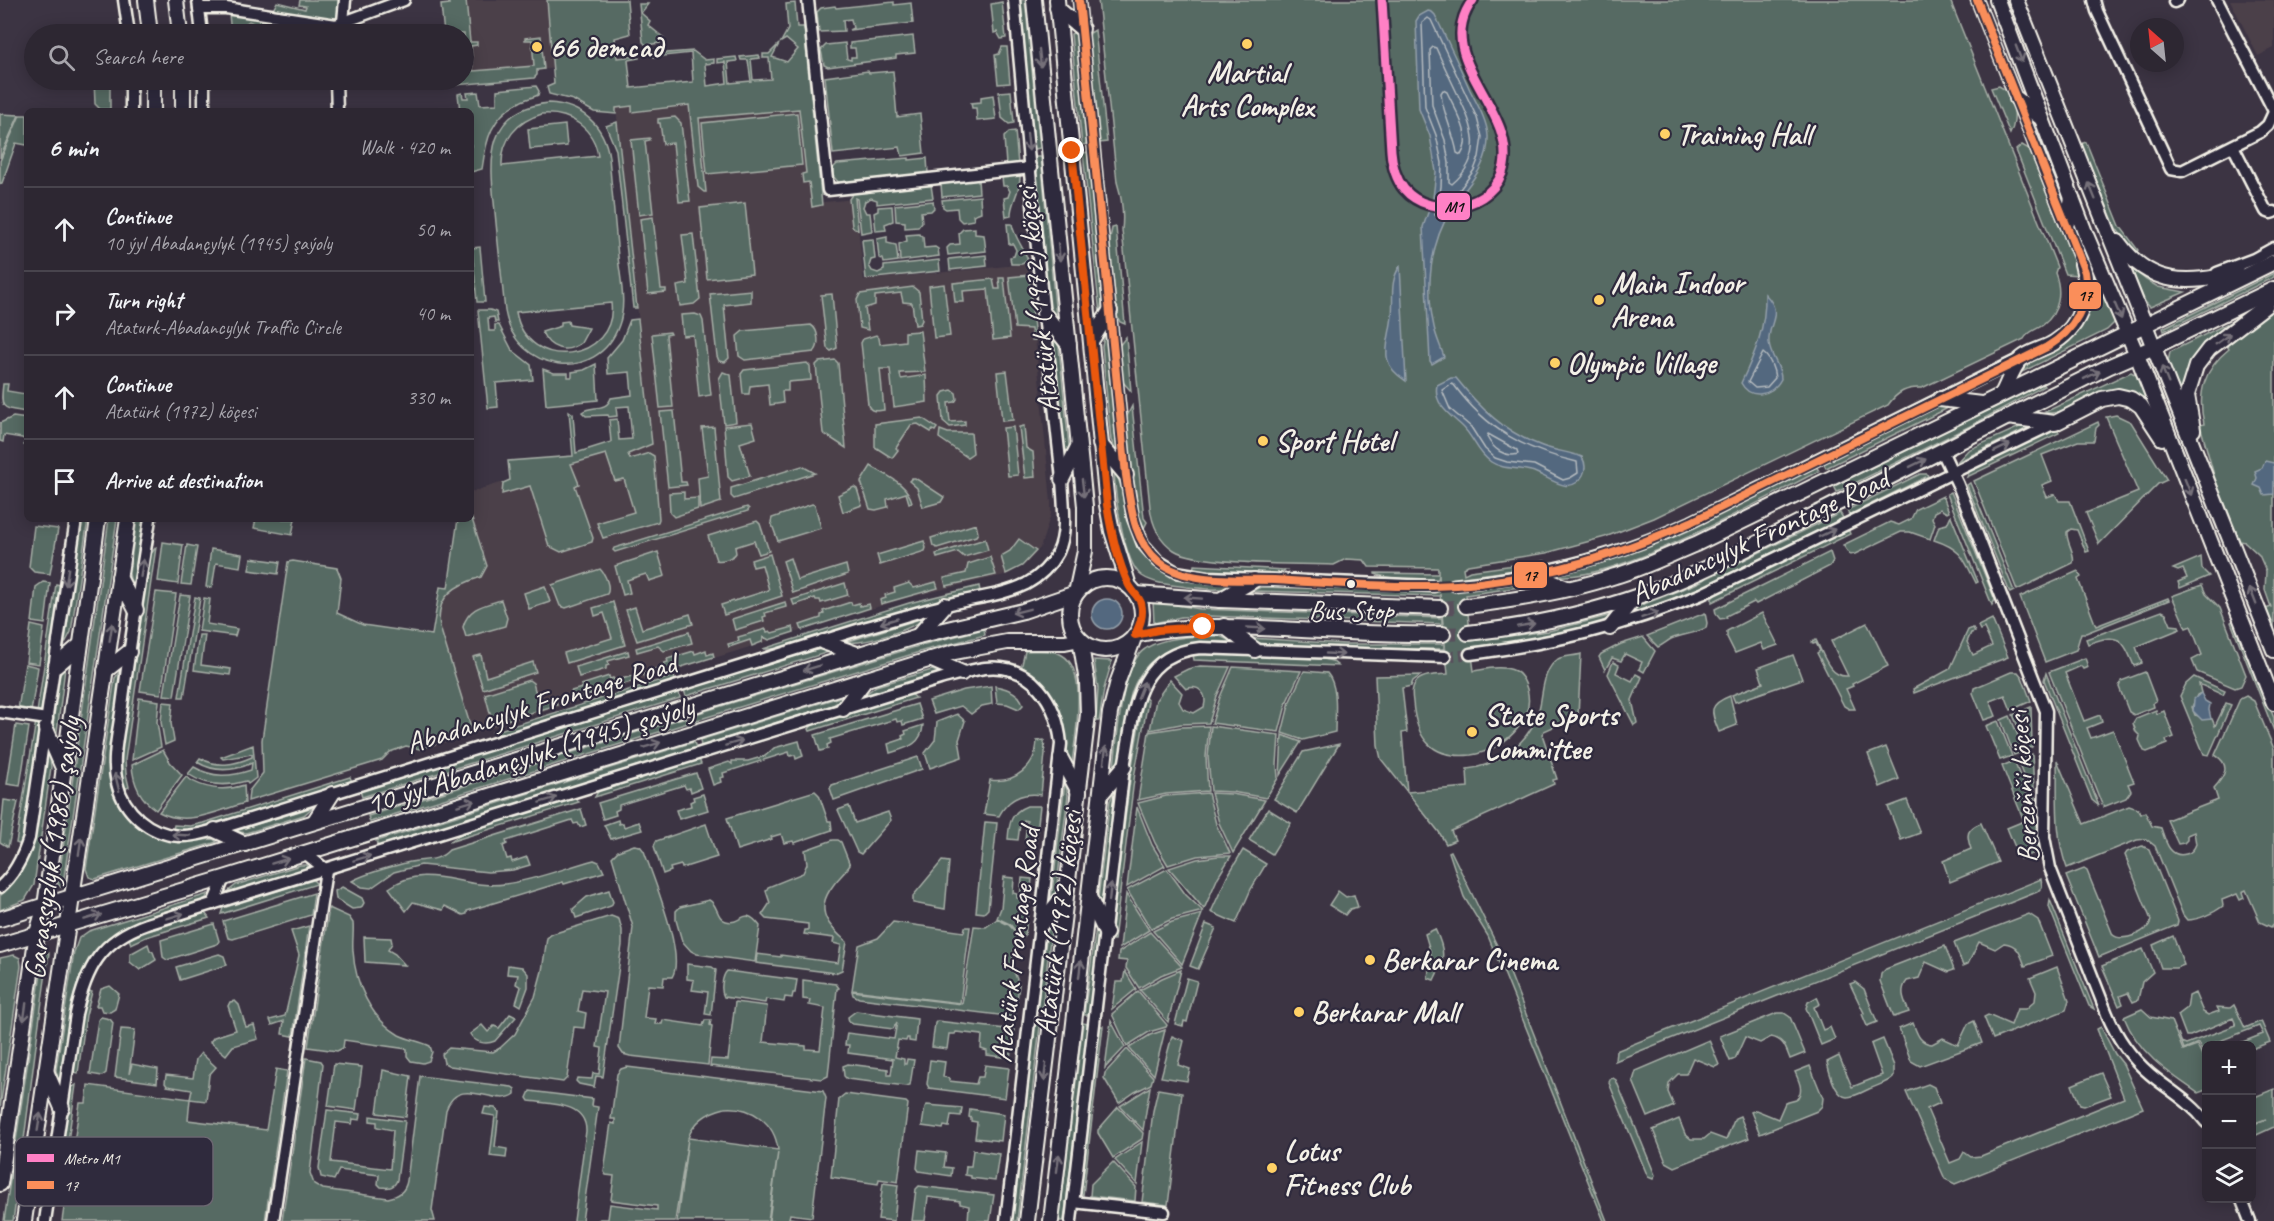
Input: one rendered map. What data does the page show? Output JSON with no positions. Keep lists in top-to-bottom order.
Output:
{
  "streets": {
    "main road": ["Atatürk (1972) köçesi", "10 ýyl Abadançylyk (1945) şaýoly", "Garaşsyzlyk (1986) şaýoly"],
    "street": ["Abadancylyk Frontage Road", "Berzeňňi köçesi", "Atatürk Frontage Road"]
  },
  "crossings": [
    ["Atatürk (1972) köçesi", "10 ýyl Abadançylyk (1945) şaýoly"],
    ["Abadancylyk Frontage Road", "Berzeňňi köçesi"],
    ["10 ýyl Abadançylyk (1945) şaýoly", "Garaşsyzlyk (1986) şaýoly"]
  ],
  "places": [
    "Martial Arts Complex",
    "66 детсад",
    "Training Hall",
    "Main Indoor Arena",
    "Olympic Village",
    "Sport Hotel",
    "Bus Stop",
    "State Sports Committee",
    "Berkarar Cinema",
    "Berkarar Mall",
    "Lotus Fitness Club"
  ],
  "lines": ["metro line M1", "transit line 17"],
  "legend": ["Metro M1", "17"],
  "north": "top left",
  "page": {
    "search": "Search here",
    "heading": ["6 min", "Walk · 420 m"],
    "list": [
      ["Continue", "10 ýyl Abadançylyk (1945) şaýoly", "50 m"],
      ["Turn right", "Ataturk-Abadancylyk Traffic Circle", "40 m"],
      ["Continue", "Atatürk (1972) köçesi", "330 m"],
      "Arrive at destination"
    ],
    "map_buttons": ["+", "−"]
  }
}
